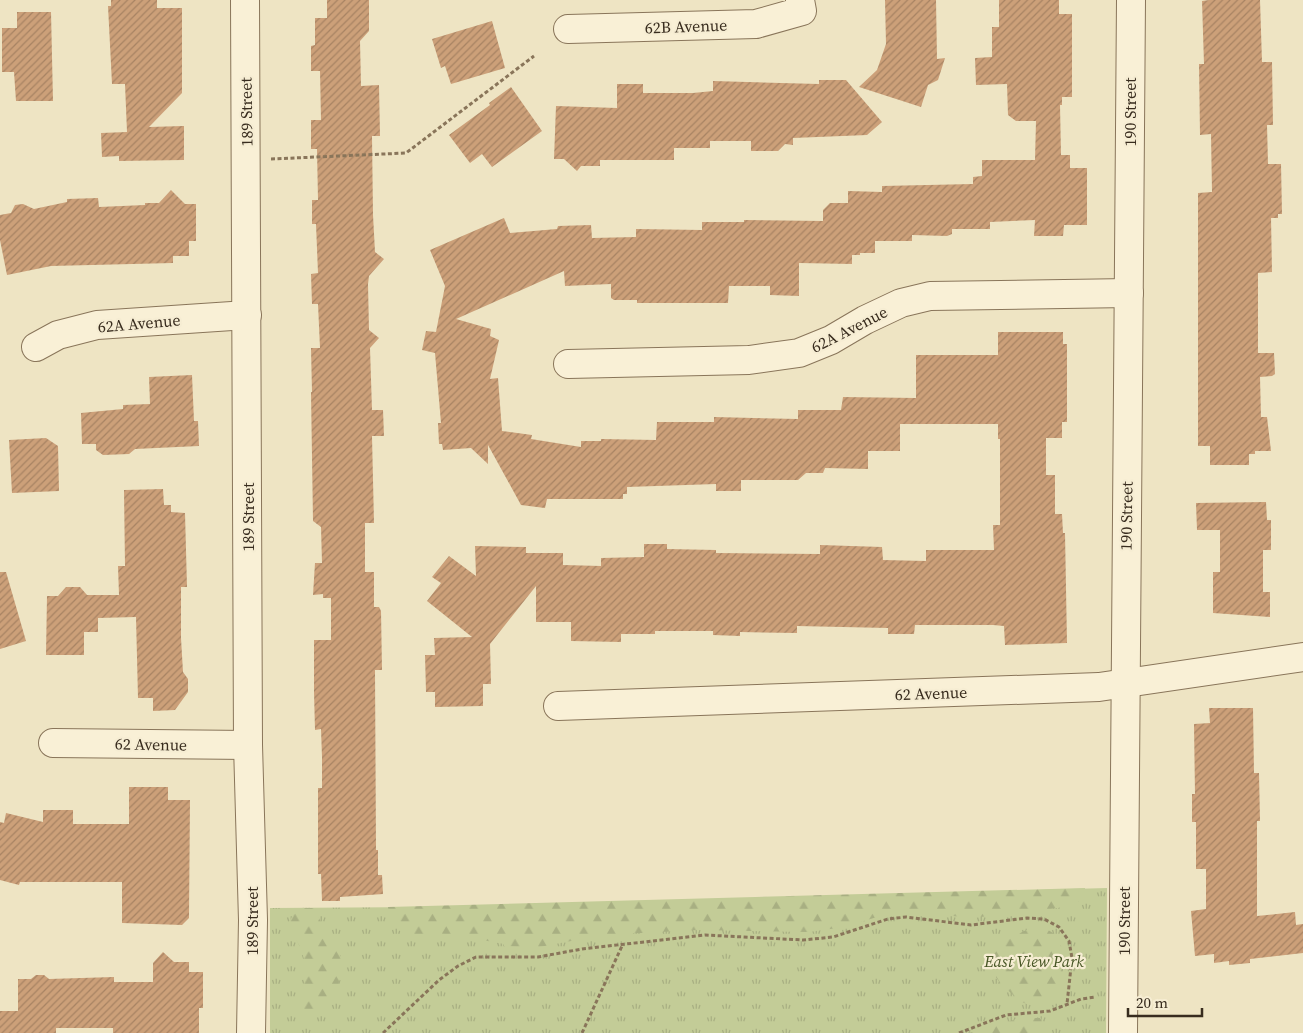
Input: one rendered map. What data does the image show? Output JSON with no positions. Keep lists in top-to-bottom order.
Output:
{
  "streets": {
    "street": [
      "62B Avenue",
      "189 Street",
      "190 Street",
      "62A Avenue",
      "62 Avenue"
    ]
  },
  "crossings": [
    ["189 Street", "62A Avenue"],
    ["189 Street", "62 Avenue"],
    ["190 Street", "62A Avenue"],
    ["190 Street", "62 Avenue"]
  ],
  "parks": ["East View Park"],
  "scale_bar": "20 m"
}
